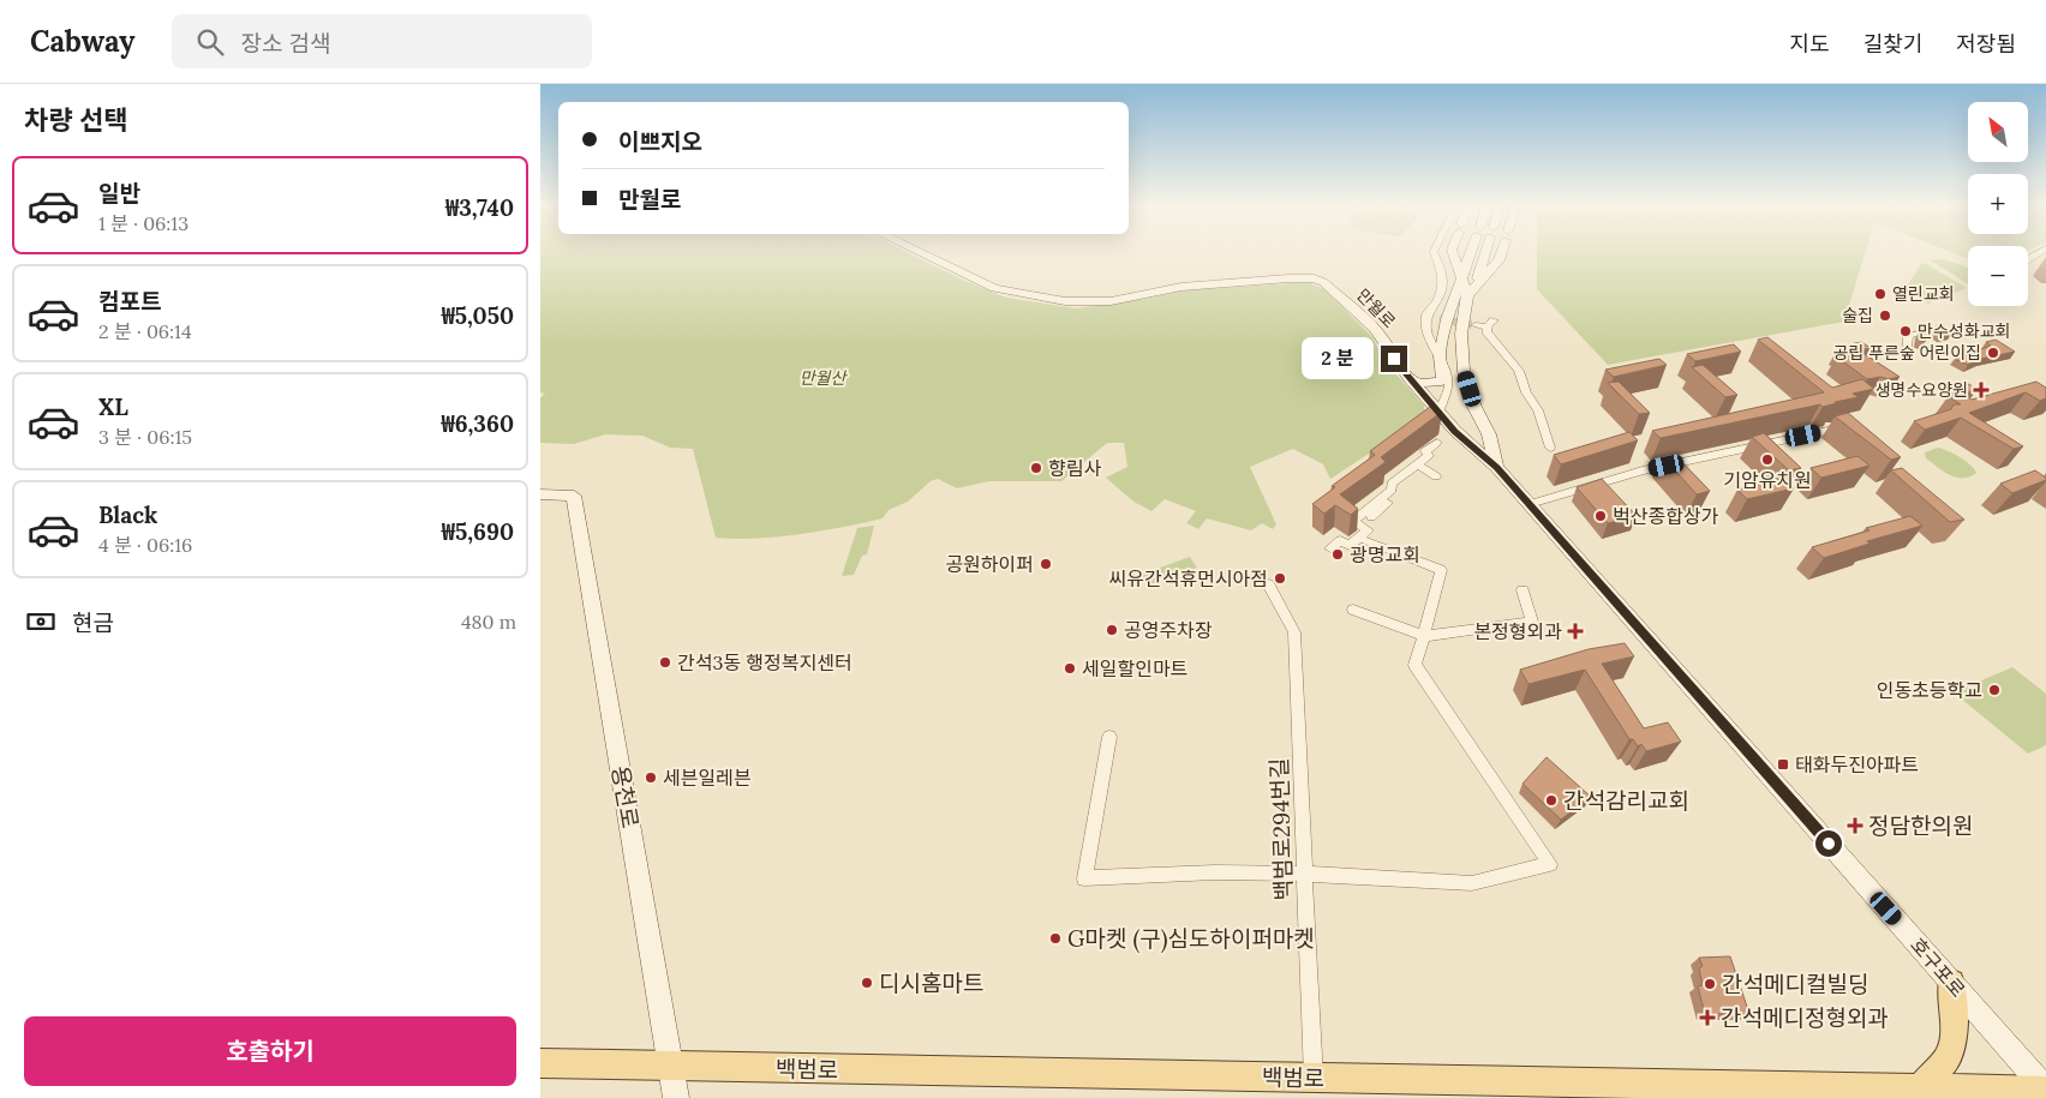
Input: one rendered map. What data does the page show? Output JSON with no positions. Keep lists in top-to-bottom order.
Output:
{
  "streets": {
    "main road": [
      "만월로",
      "용천로",
      "호구포로",
      "백범로"
    ],
    "street": ["백범로294번길"]
  },
  "crossings": [
    ["만월로", "호구포로"],
    ["용천로", "백범로"],
    ["백범로294번길", "백범로"],
    ["호구포로", "백범로"]
  ],
  "parks": ["만월산"],
  "places": {
    "other": [
      "열린교회",
      "술집",
      "만수성화교회",
      "공립 푸른숲 어린이집",
      "기암유치원",
      "향림사",
      "벅산종합상가",
      "광명교회",
      "공원하이퍼",
      "씨유간석휴먼시아점",
      "공영주차장",
      "간석3동 행정복지센터",
      "세일할인마트",
      "인동초등학교",
      "세븐일레븐",
      "간석감리교회",
      "G마켓 (구)심도하이퍼마켓",
      "디시홈마트",
      "간석메디컬빌딩"
    ],
    "health": [
      "생명수요양원",
      "본정형외과",
      "정담한의원",
      "간석메디정형외과"
    ],
    "transit": ["태화두진아파트"]
  },
  "north": "top left",
  "page": {
    "header": "Cabway",
    "search": "장소 검색",
    "nav": ["지도", "길찾기", "저장됨"],
    "heading": "차량 선택",
    "map_buttons": ["+", "−"],
    "banner": ["이쁘지오", "만월로"],
    "list": [
      {
        "name": "일반",
        "note": "1 분 · 06:13",
        "value": "₩3,740"
      },
      {
        "name": "컴포트",
        "note": "2 분 · 06:14",
        "value": "₩5,050"
      },
      {
        "name": "XL",
        "note": "3 분 · 06:15",
        "value": "₩6,360"
      },
      {
        "name": "Black",
        "note": "4 분 · 06:16",
        "value": "₩5,690"
      }
    ],
    "bubble": "2 분",
    "pay": ["현금", "480 m"],
    "buttons": "호출하기"
  }
}
